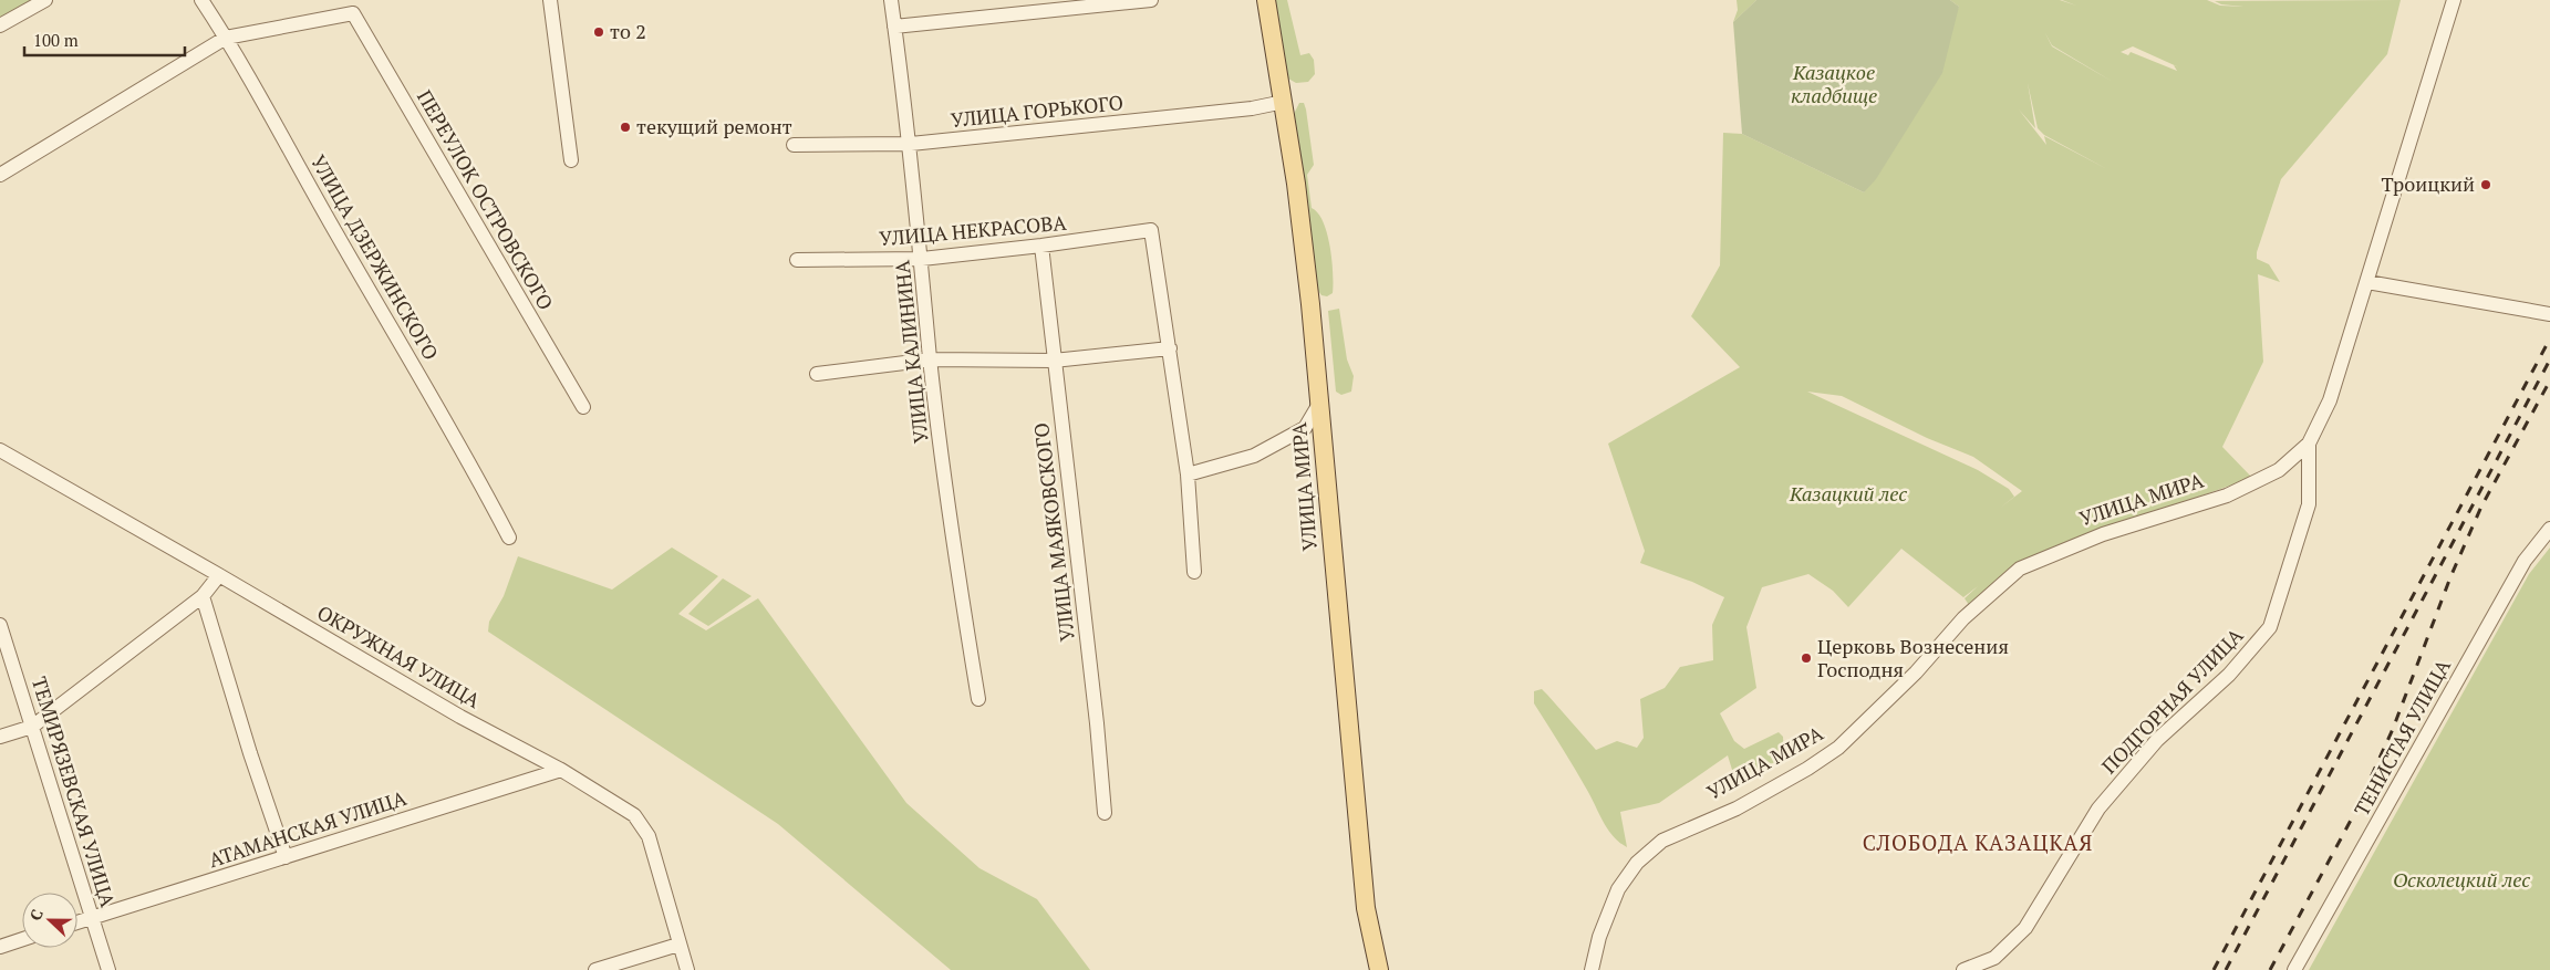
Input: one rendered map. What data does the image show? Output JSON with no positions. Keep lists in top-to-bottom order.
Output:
{
  "streets": {
    "main road": ["УЛИЦА МИРА"],
    "street": [
      "УЛИЦА ГОРЬКОГО",
      "ПЕРЕУЛОК ОСТРОВСКОГО",
      "УЛИЦА НЕКРАСОВА",
      "УЛИЦА ДЗЕРЖИНСКОГО",
      "УЛИЦА КАЛИНИНА",
      "УЛИЦА МАЯКОВСКОГО",
      "ОКРУЖНАЯ УЛИЦА",
      "ПОДГОРНАЯ УЛИЦА",
      "ТЕНИСТАЯ УЛИЦА",
      "ТЕМИРЯЗЕВСКАЯ УЛИЦА",
      "АТАМАНСКАЯ УЛИЦА"
    ]
  },
  "crossings": [
    ["УЛИЦА ГОРЬКОГО", "УЛИЦА КАЛИНИНА"],
    ["УЛИЦА ГОРЬКОГО", "УЛИЦА МИРА"],
    ["ПЕРЕУЛОК ОСТРОВСКОГО", "УЛИЦА ДЗЕРЖИНСКОГО"],
    ["УЛИЦА НЕКРАСОВА", "УЛИЦА КАЛИНИНА"],
    ["УЛИЦА НЕКРАСОВА", "УЛИЦА МАЯКОВСКОГО"],
    ["УЛИЦА МИРА", "ПОДГОРНАЯ УЛИЦА"],
    ["ОКРУЖНАЯ УЛИЦА", "АТАМАНСКАЯ УЛИЦА"],
    ["ТЕМИРЯЗЕВСКАЯ УЛИЦА", "АТАМАНСКАЯ УЛИЦА"]
  ],
  "districts": ["СЛОБОДА КАЗАЦКАЯ"],
  "parks": ["Казацкое кладбище", "Казацкий лес", "Осколецкий лес"],
  "places": [
    "то 2",
    "текущий ремонт",
    "Троицкий",
    "Церковь Вознесения Господня"
  ],
  "scale_bar": "100 m",
  "north": "left"
}
